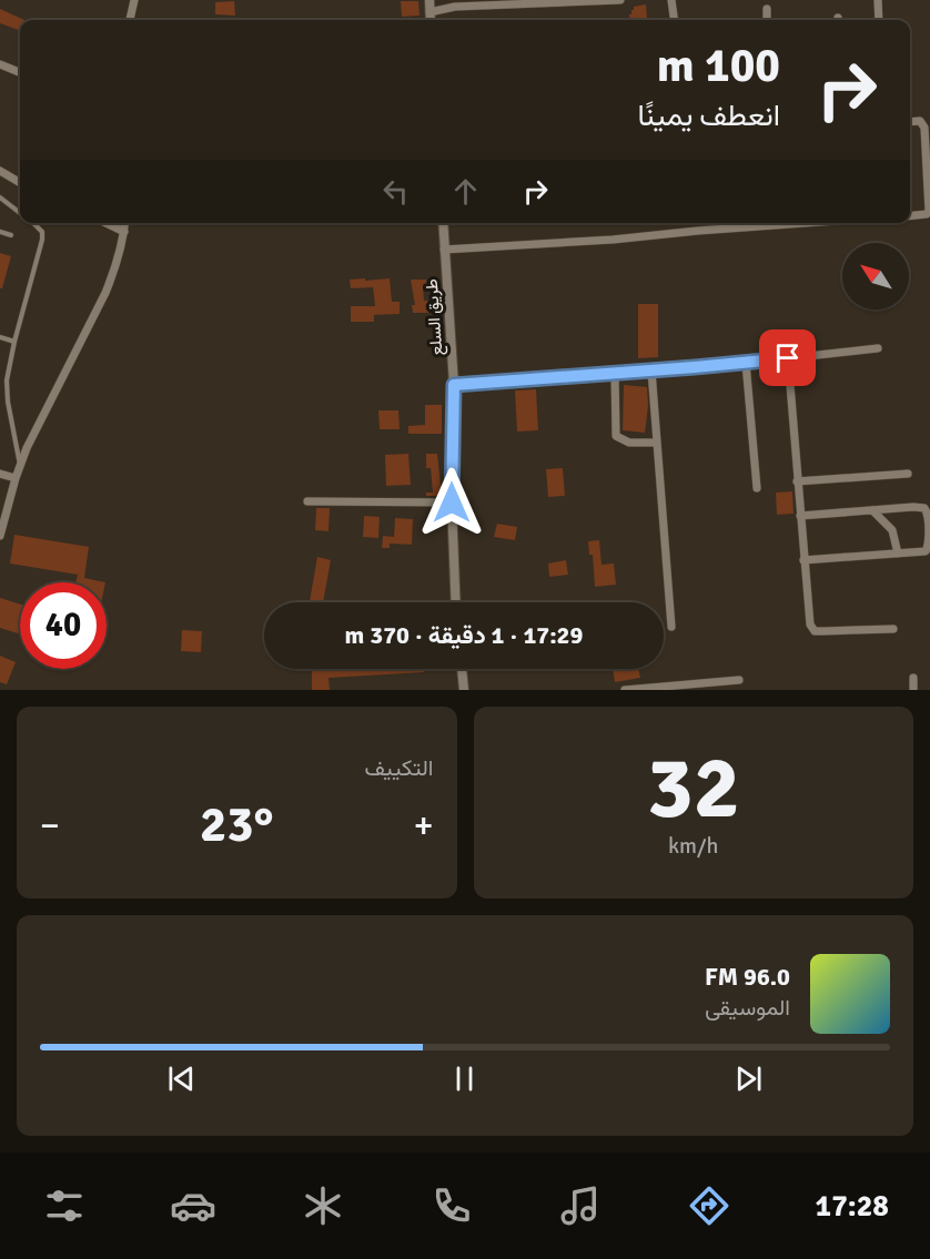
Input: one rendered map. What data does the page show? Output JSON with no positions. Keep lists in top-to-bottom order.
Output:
{
  "streets": {
    "street": ["طريق السلع"]
  },
  "north": "top left",
  "page": {
    "turn": ["100 m", "انعطف يمينًا"],
    "limit": "40",
    "trip": "17:29 · 1 دقيقة · 370 m",
    "tile": [
      ["32", "km/h"],
      "التكييف"
    ],
    "heat": ["−", "23°", "+"],
    "song": ["96.0 FM", "الموسيقى"],
    "tabs": "17:28"
  }
}
